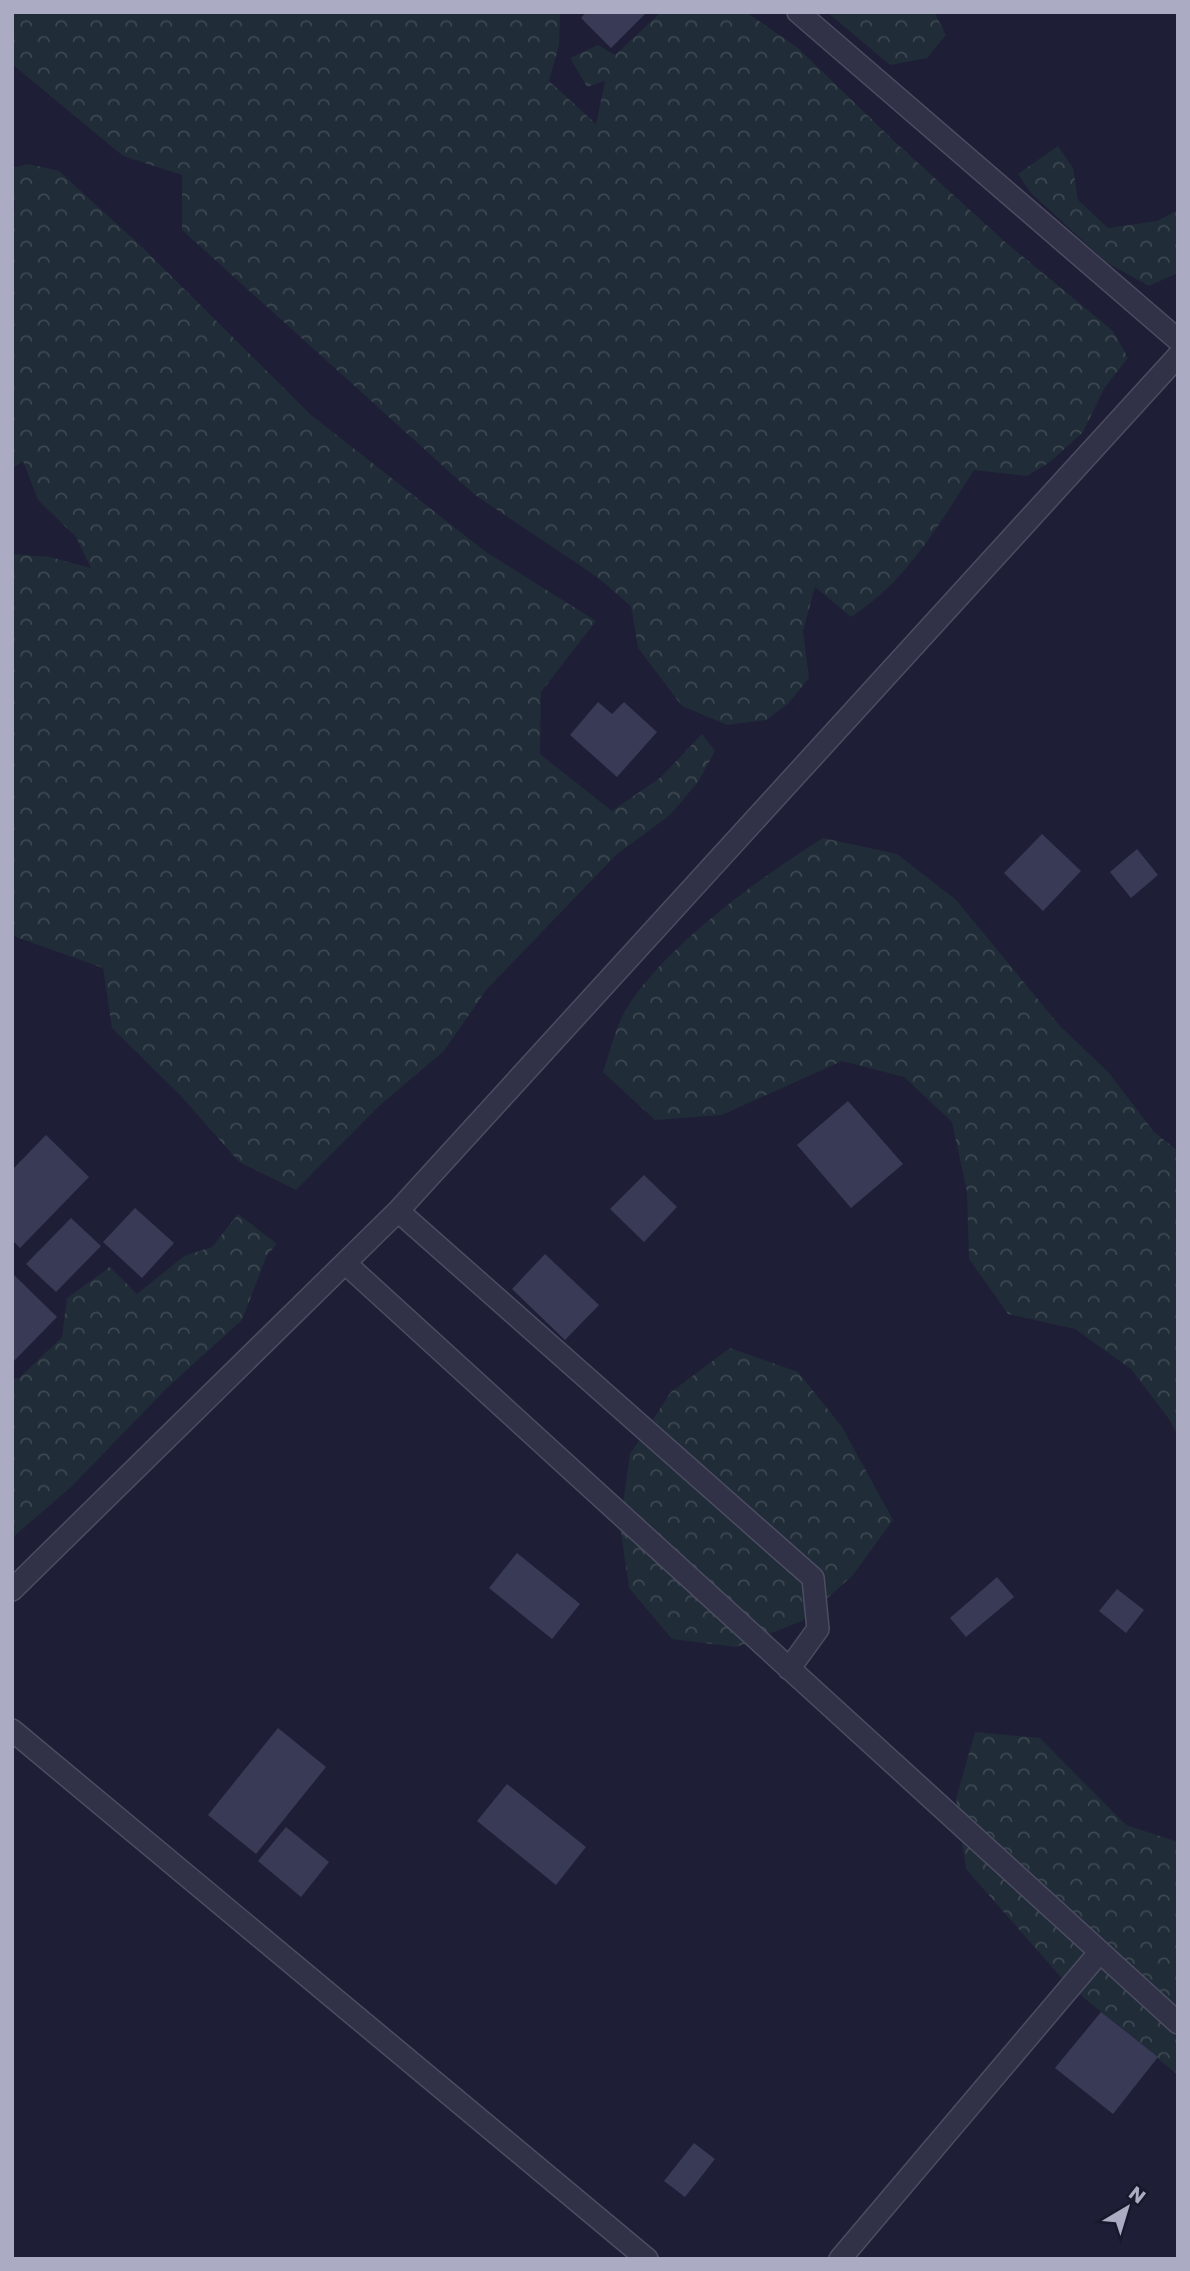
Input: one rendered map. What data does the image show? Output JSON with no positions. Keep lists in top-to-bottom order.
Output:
{
  "north": "top right"
}
